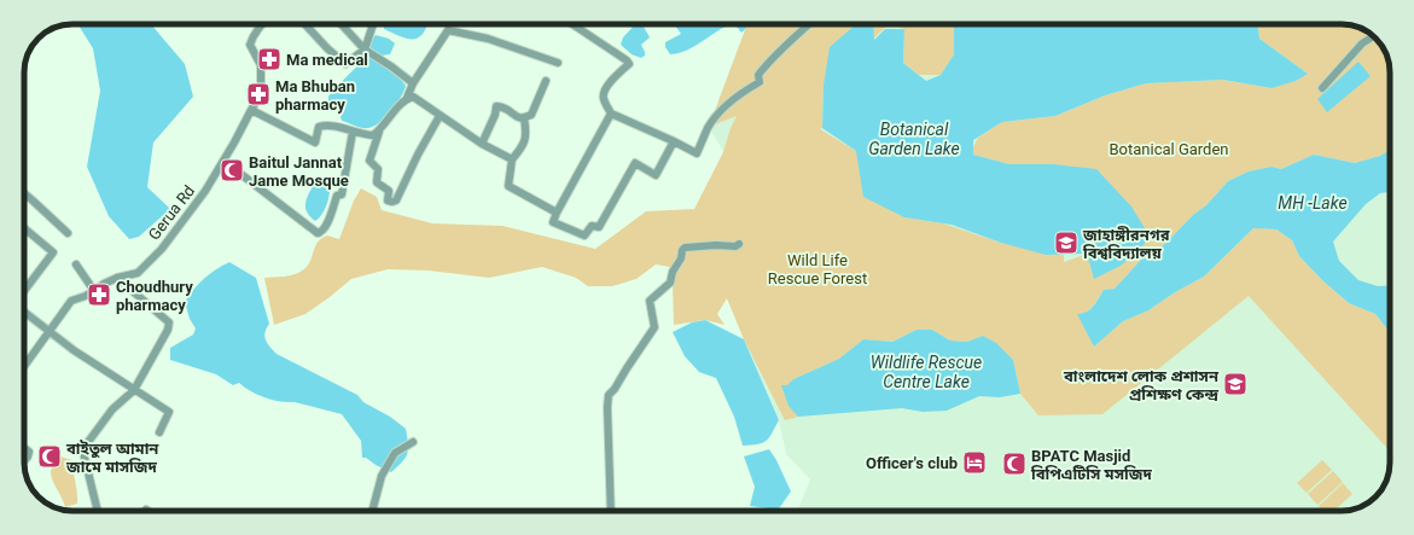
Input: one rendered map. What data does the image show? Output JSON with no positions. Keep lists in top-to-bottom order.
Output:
{
  "streets": {
    "street": ["Gerua Rd"]
  },
  "water": ["Botanical Garden Lake", "MH -Lake", "Wildlife Rescue Centre Lake"],
  "parks": ["Botanical Garden", "Wild Life Rescue Forest"],
  "places": {
    "pharmacy": ["Ma medical", "Ma Bhuban pharmacy", "Choudhury pharmacy"],
    "mosque": ["Baitul Jannat Jame Mosque", "বাইতুল আমান জামে মাসজিদ", "BPATC Masjid বিপিএটিসি মসজিদ"],
    "school or university": ["জাহাঙ্গীরনগর বিশ্ববিদ্যালয়", "বাংলাদেশ লোক প্রশাসন প্রশিক্ষণ কেন্দ্র"],
    "hotel": ["Officer's club"]
  }
}
